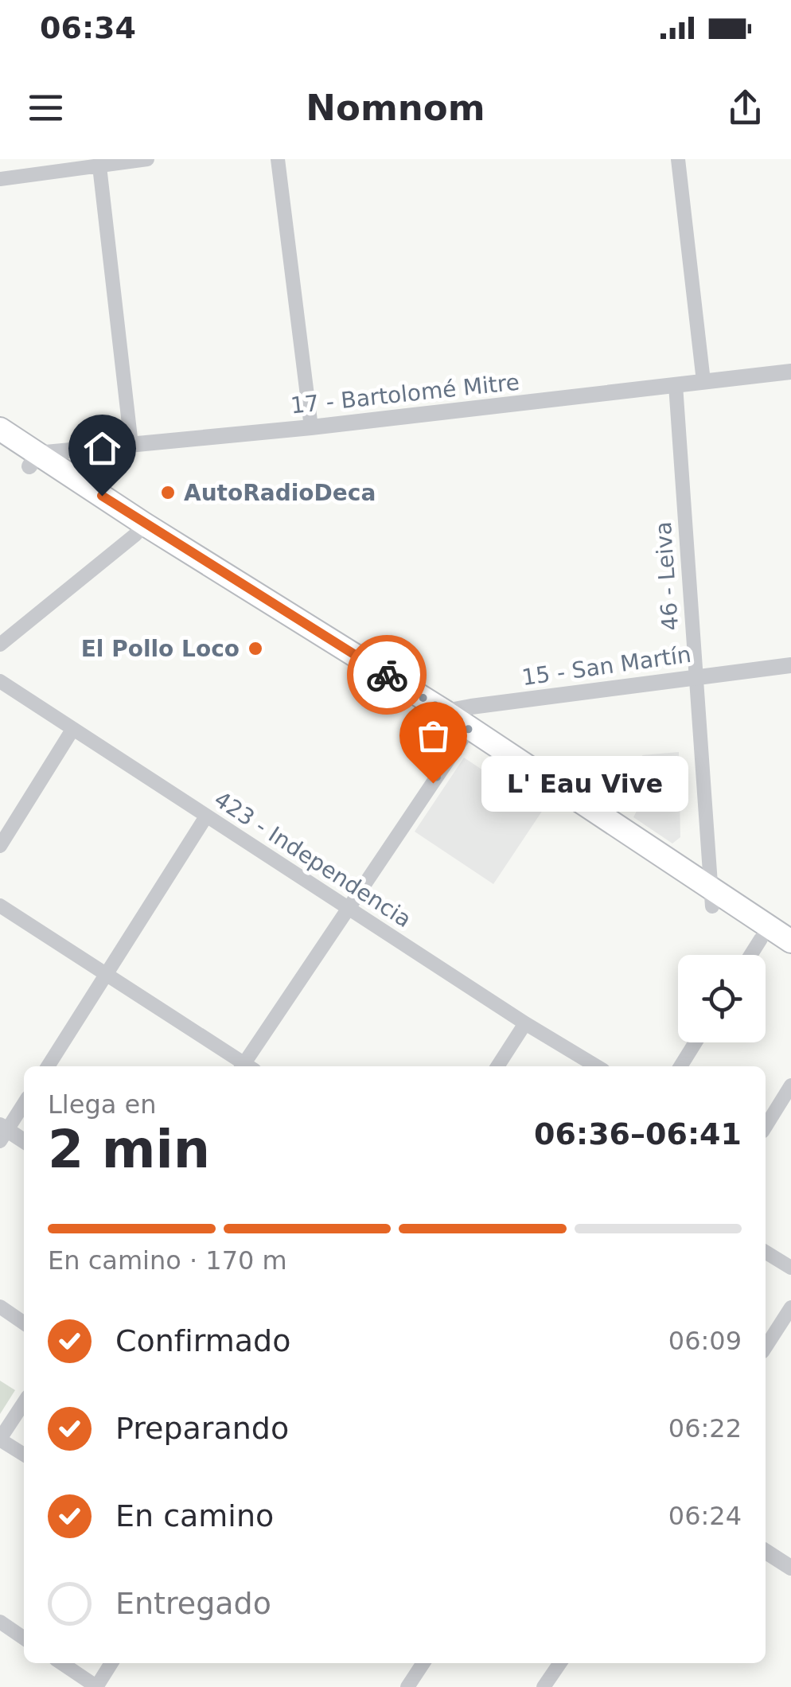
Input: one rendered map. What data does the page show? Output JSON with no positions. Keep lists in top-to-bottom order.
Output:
{
  "streets": {
    "street": [
      "17 - Bartolomé Mitre",
      "46 - Leiva",
      "15 - San Martín",
      "423 - Independencia"
    ]
  },
  "crossings": [
    ["17 - Bartolomé Mitre", "46 - Leiva"],
    ["46 - Leiva", "15 - San Martín"]
  ],
  "places": ["AutoRadioDeca", "El Pollo Loco", "L' Eau Vive"],
  "page": {
    "status": "06:34",
    "header": "Nomnom",
    "bubble": "L' Eau Vive",
    "heading": ["2 min", "Llega en", "06:36–06:41"],
    "bar": "En camino · 170 m",
    "list": [
      ["Confirmado", "06:09"],
      ["Preparando", "06:22"],
      ["En camino", "06:24"],
      "Entregado"
    ]
  }
}
